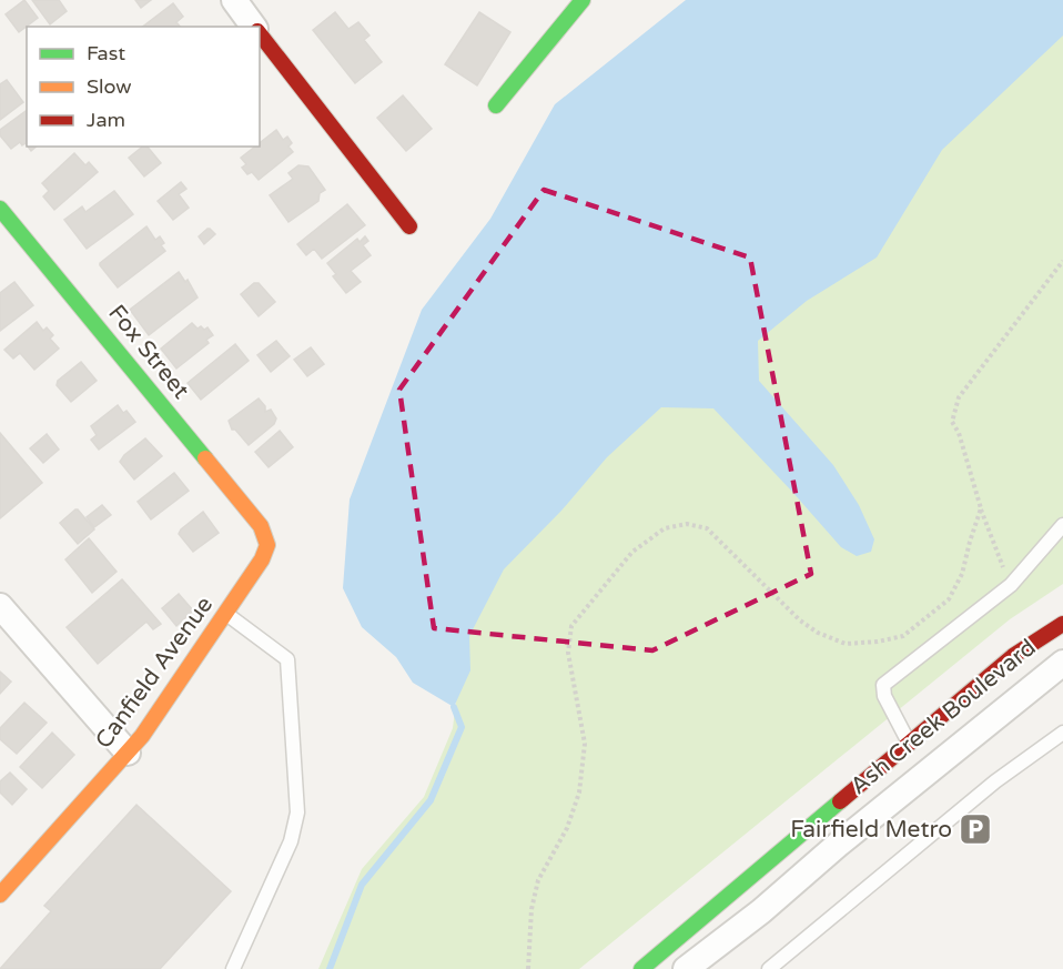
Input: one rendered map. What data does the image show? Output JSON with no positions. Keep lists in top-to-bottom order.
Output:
{
  "streets": {
    "street": ["Fox Street", "Canfield Avenue", "Ash Creek Boulevard"]
  },
  "crossings": [
    ["Fox Street", "Canfield Avenue"]
  ],
  "places": {
    "parking": ["Fairfield Metro"]
  },
  "legend": ["Fast", "Slow", "Jam"]
}
